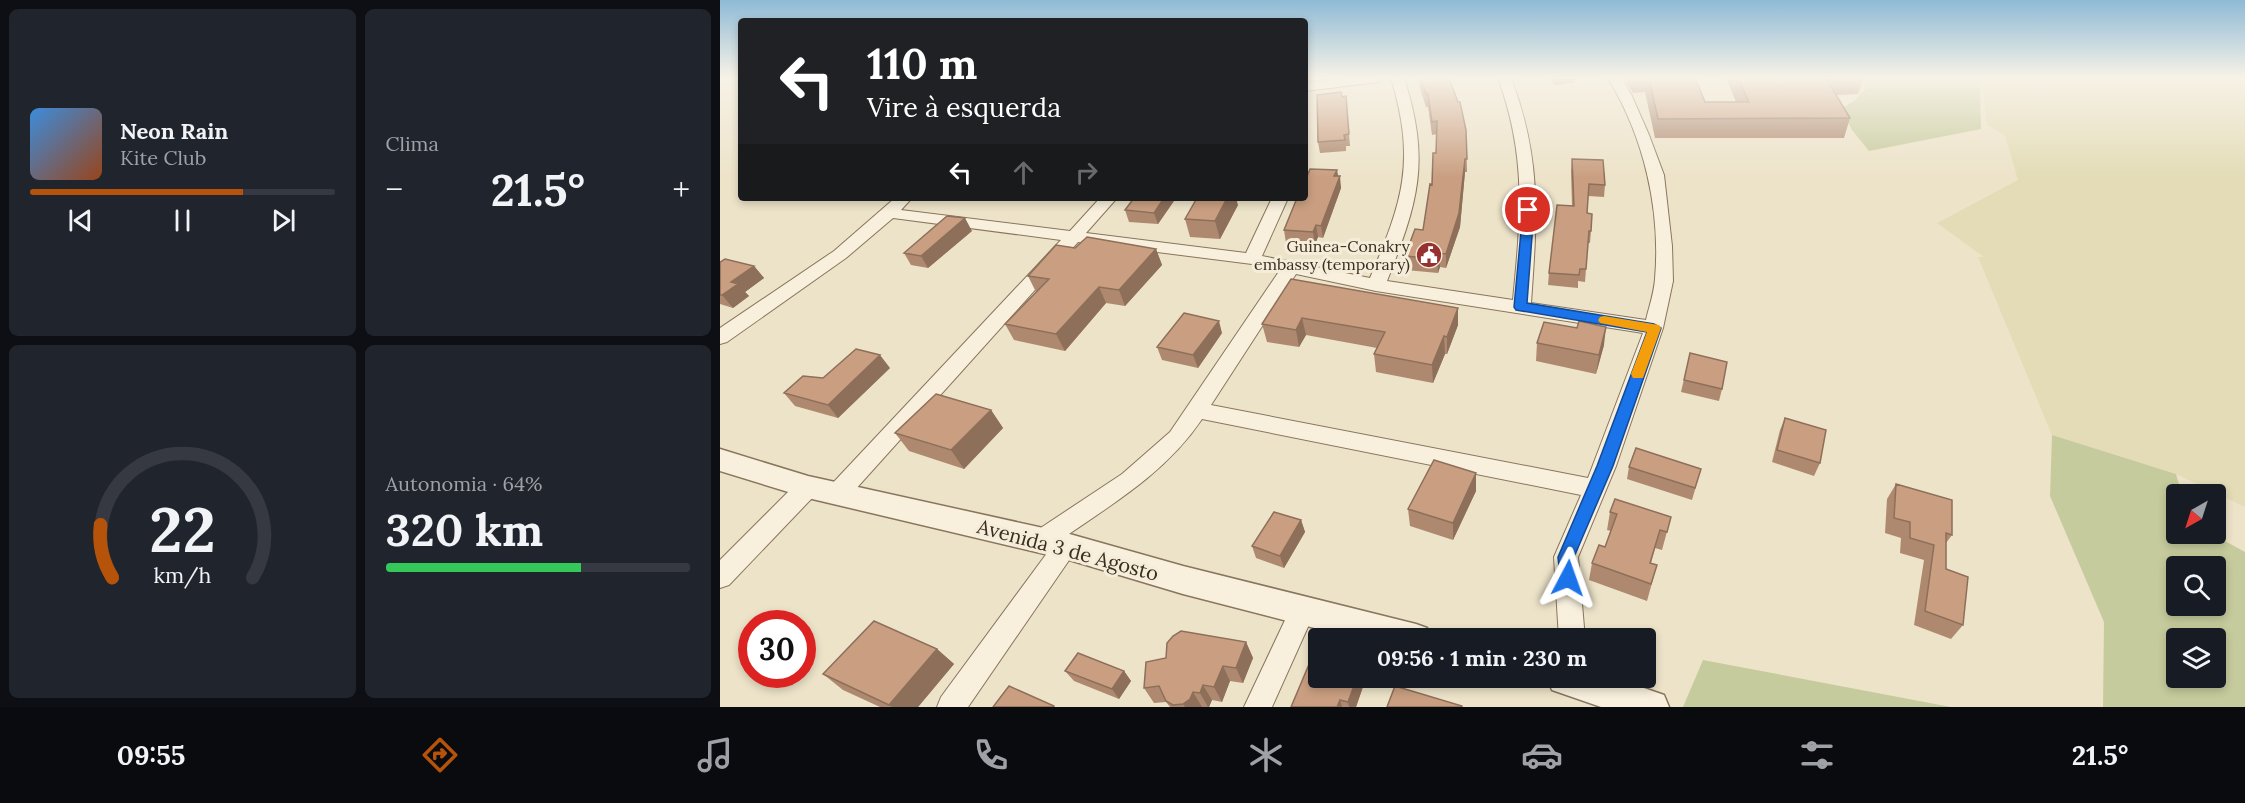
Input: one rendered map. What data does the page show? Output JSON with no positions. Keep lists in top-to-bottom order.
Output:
{
  "streets": {
    "street": ["Avenida 3 de Agosto"]
  },
  "places": {
    "public building": ["Guinea-Conakry embassy (temporary)"]
  },
  "north": "bottom left",
  "page": {
    "tile": [
      "Clima",
      ["Autonomia · 64%", "320 km"]
    ],
    "turn": ["110 m", "Vire à esquerda"],
    "song": ["Neon Rain", "Kite Club"],
    "heat": ["−", "21.5°", "+"],
    "limit": "30",
    "trip": "09:56 · 1 min · 230 m",
    "tabs": ["09:55", "21.5°"],
    "gauge": ["22", "km/h"]
  }
}
